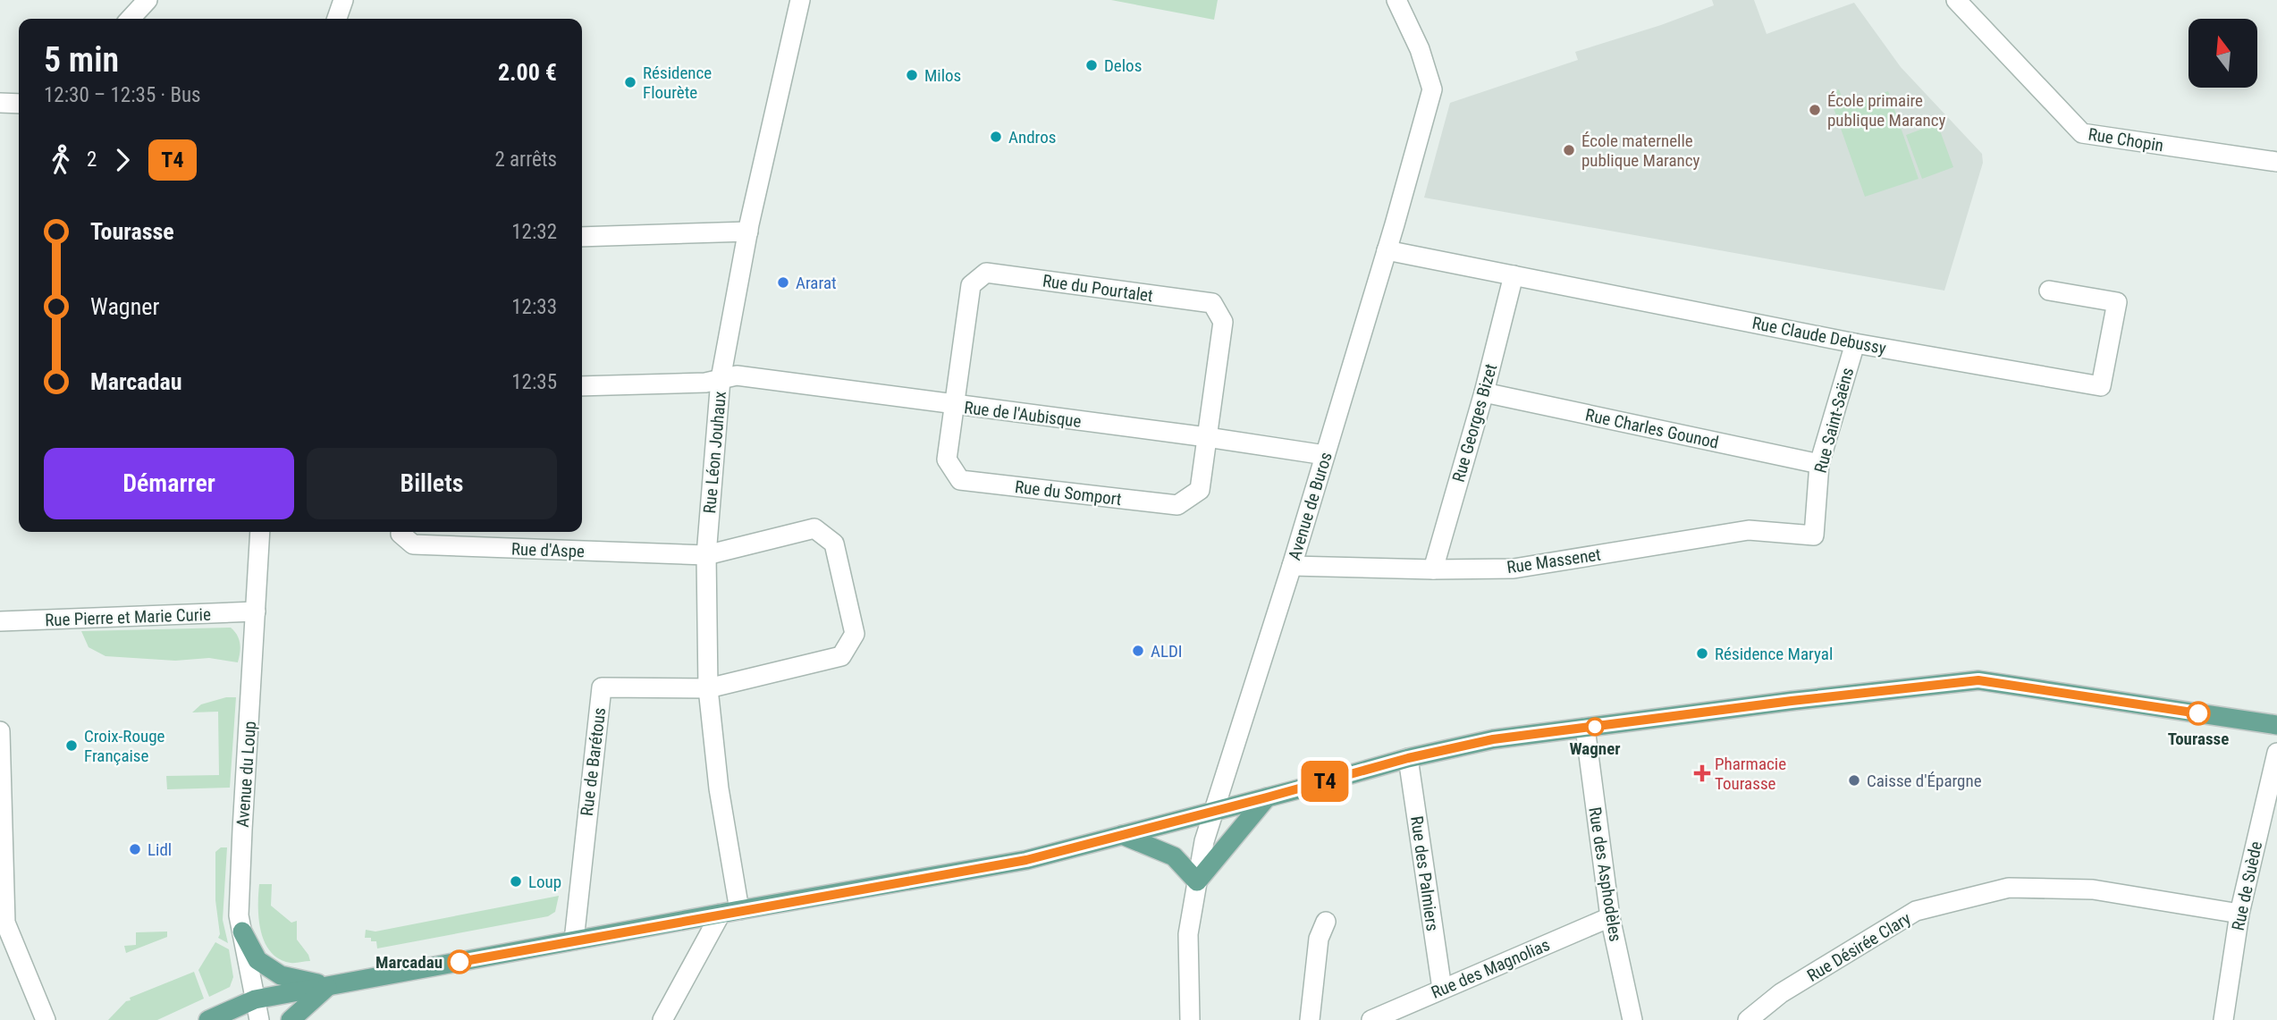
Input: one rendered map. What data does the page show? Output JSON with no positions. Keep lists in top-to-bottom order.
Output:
{
  "streets": {
    "street": [
      "Rue Chopin",
      "Rue du Pourtalet",
      "Rue Claude Debussy",
      "Rue de l'Aubisque",
      "Rue Saint-Saëns",
      "Rue Georges Bizet",
      "Rue Charles Gounod",
      "Rue Léon Jouhaux",
      "Rue du Somport",
      "Avenue de Buros",
      "Rue d'Aspe",
      "Rue Massenet",
      "Rue Pierre et Marie Curie",
      "Rue de Barétous",
      "Avenue du Loup",
      "Rue des Palmiers",
      "Rue des Asphodèles",
      "Rue de Suède",
      "Rue Désirée Clary",
      "Rue des Magnolias"
    ]
  },
  "crossings": [
    ["Rue du Pourtalet", "Rue de l'Aubisque"],
    ["Rue du Pourtalet", "Rue du Somport"],
    ["Rue Claude Debussy", "Rue Saint-Saëns"],
    ["Rue Claude Debussy", "Rue Georges Bizet"],
    ["Rue Claude Debussy", "Avenue de Buros"],
    ["Rue de l'Aubisque", "Rue Léon Jouhaux"],
    ["Rue de l'Aubisque", "Rue du Somport"],
    ["Rue de l'Aubisque", "Avenue de Buros"],
    ["Rue Saint-Saëns", "Rue Charles Gounod"],
    ["Rue Saint-Saëns", "Rue Massenet"],
    ["Rue Georges Bizet", "Rue Charles Gounod"],
    ["Rue Georges Bizet", "Rue Massenet"],
    ["Rue Léon Jouhaux", "Rue d'Aspe"],
    ["Rue Léon Jouhaux", "Rue de Barétous"],
    ["Avenue de Buros", "Rue Massenet"],
    ["Rue Pierre et Marie Curie", "Avenue du Loup"],
    ["Rue des Palmiers", "Rue des Magnolias"],
    ["Rue des Asphodèles", "Rue des Magnolias"],
    ["Rue de Suède", "Rue Désirée Clary"]
  ],
  "places": {
    "other": [
      "Delos",
      "Milos",
      "Résidence Flourète",
      "École primaire publique Marancy",
      "Andros",
      "École maternelle publique Marancy",
      "Ararat",
      "ALDI",
      "Résidence Maryal",
      "Tourasse",
      "Wagner",
      "Croix-Rouge Française",
      "Caisse d'Épargne",
      "Lidl",
      "Loup",
      "Marcadau"
    ],
    "health": ["Pharmacie Tourasse"]
  },
  "lines": ["bus line T4"],
  "north": "top",
  "page": {
    "on_map": "T4",
    "heading": ["5 min", "12:30 – 12:35 · Bus", "2.00 €"],
    "legs": ["2", "T4", "2 arrêts"],
    "list": [
      {
        "name": "Tourasse",
        "value": "12:32"
      },
      {
        "name": "Wagner",
        "value": "12:33"
      },
      {
        "name": "Marcadau",
        "value": "12:35"
      }
    ],
    "buttons": ["Démarrer", "Billets"]
  }
}
